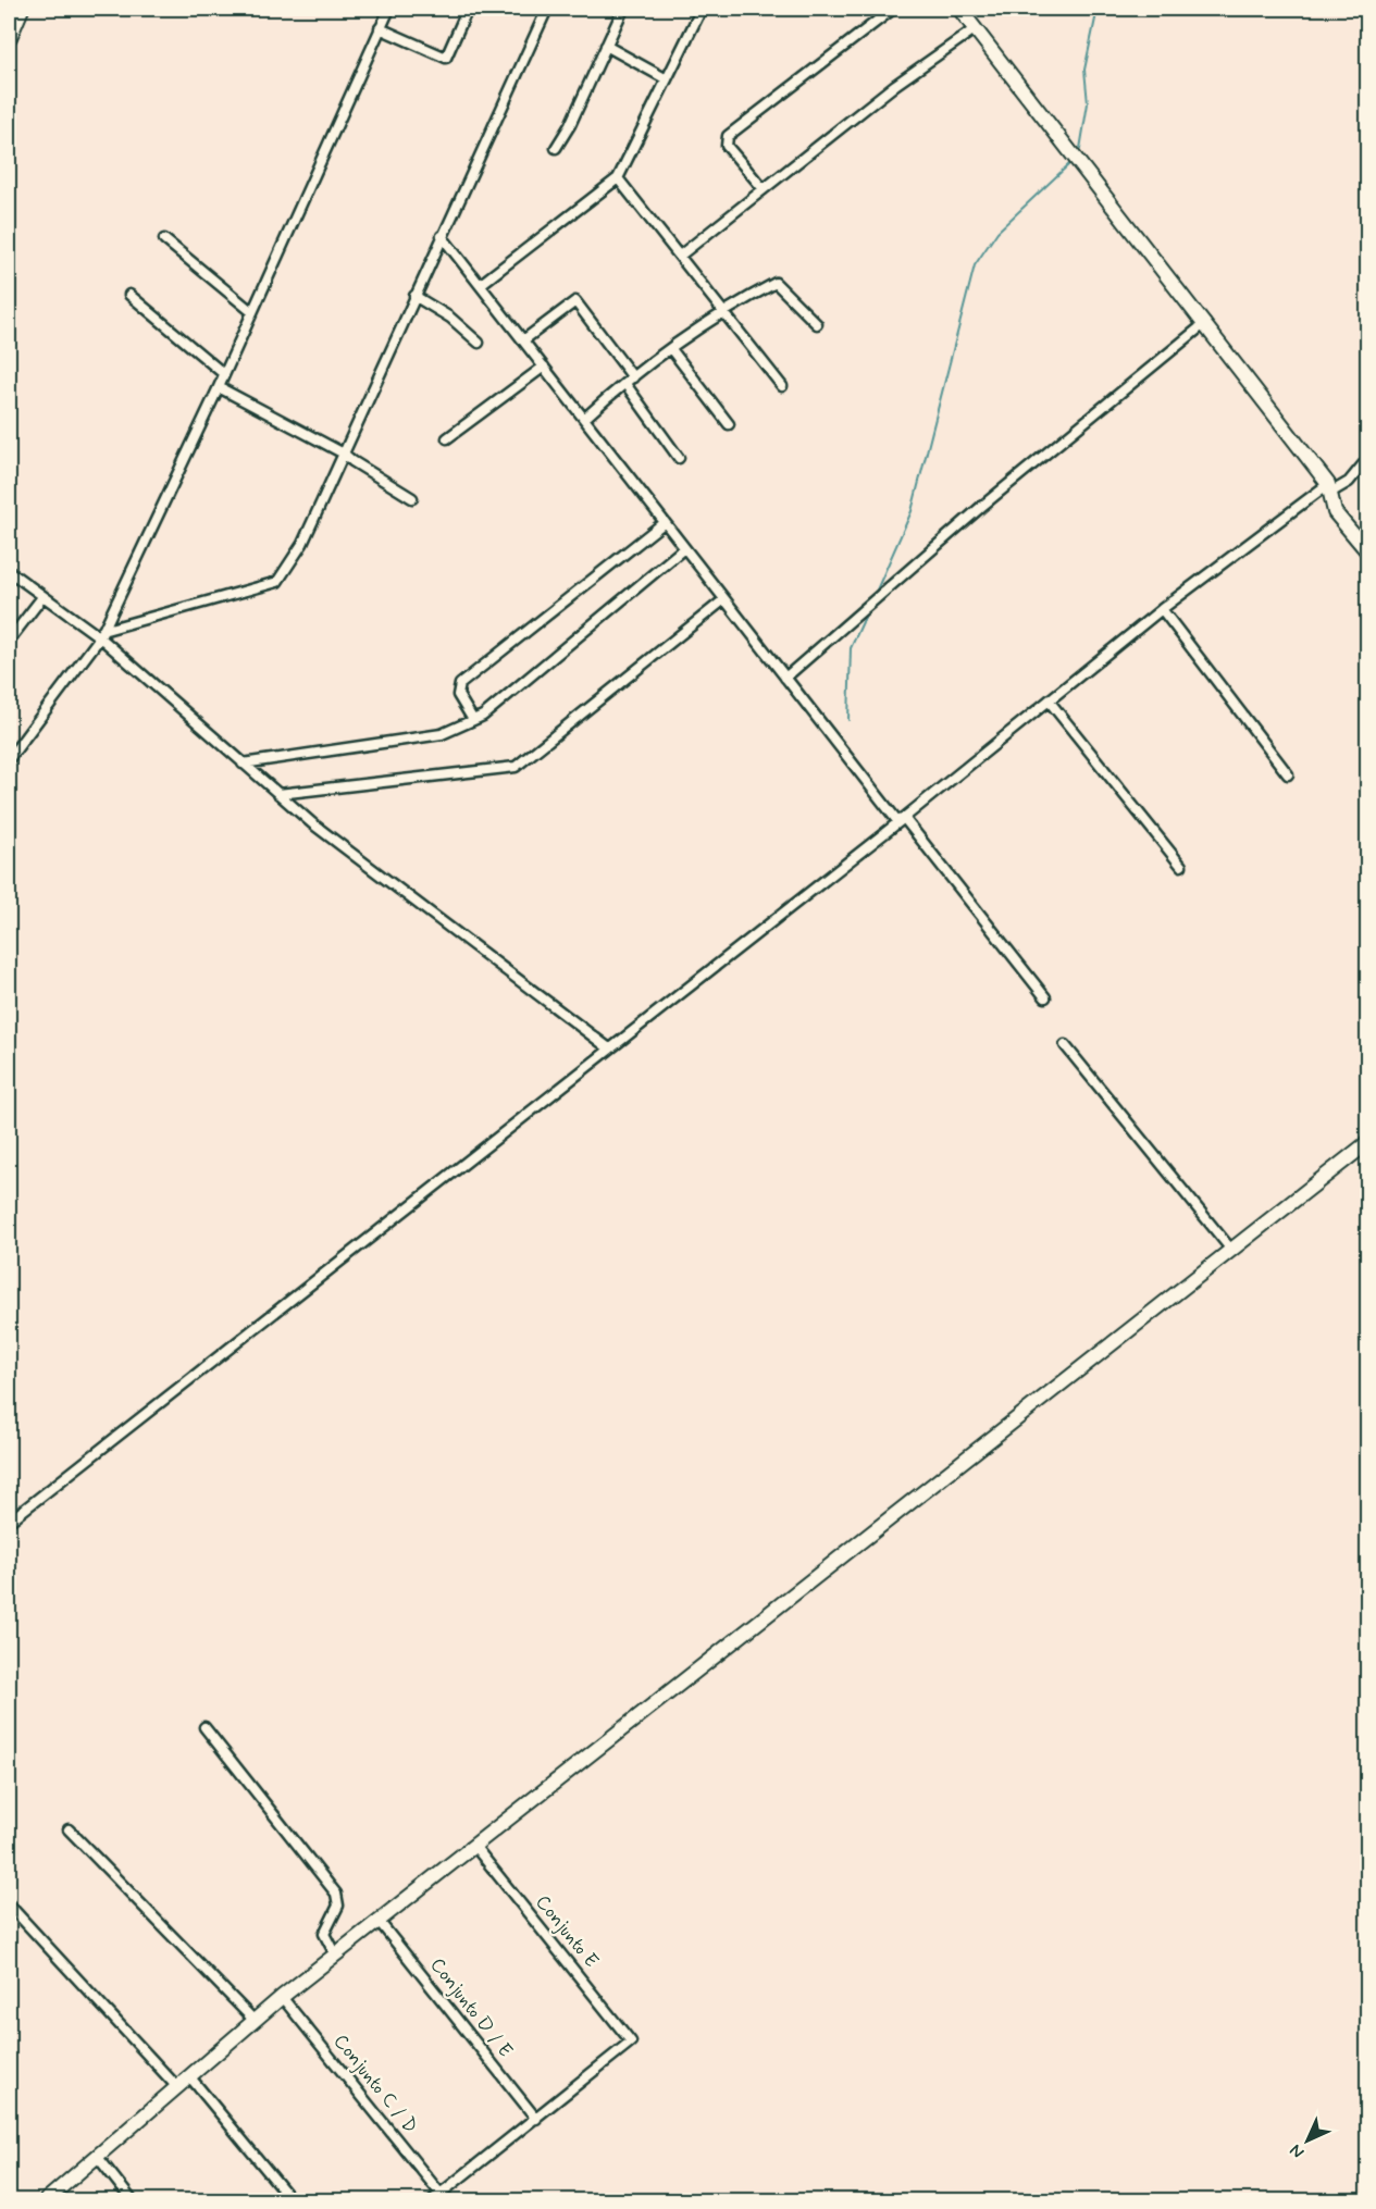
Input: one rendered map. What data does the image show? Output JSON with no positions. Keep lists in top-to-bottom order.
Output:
{
  "streets": {
    "street": ["Conjunto E", "Conjunto D / E", "Conjunto C / D"]
  },
  "crossings": [
    ["Conjunto E", "Conjunto D / E"]
  ],
  "north": "bottom left"
}
